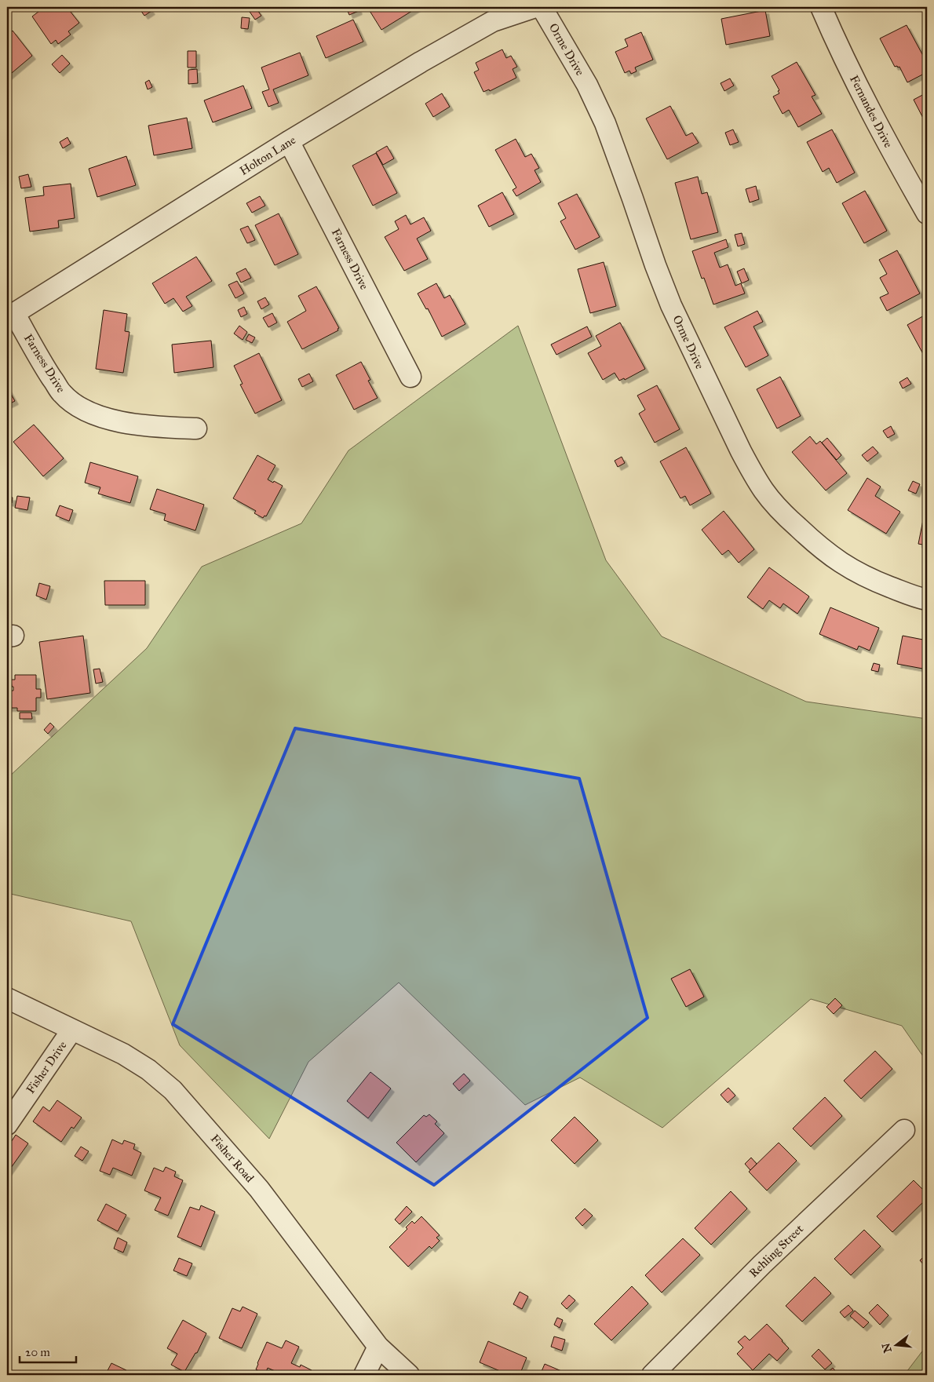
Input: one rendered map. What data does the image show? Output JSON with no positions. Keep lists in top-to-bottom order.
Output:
{
  "streets": {
    "street": [
      "Orme Drive",
      "Fernandes Drive",
      "Holton Lane",
      "Farness Drive",
      "Fisher Drive",
      "Fisher Road",
      "Rehling Street"
    ]
  },
  "crossings": [
    ["Holton Lane", "Farness Drive"],
    ["Fisher Drive", "Fisher Road"]
  ],
  "scale_bar": "20 m",
  "north": "left"
}
